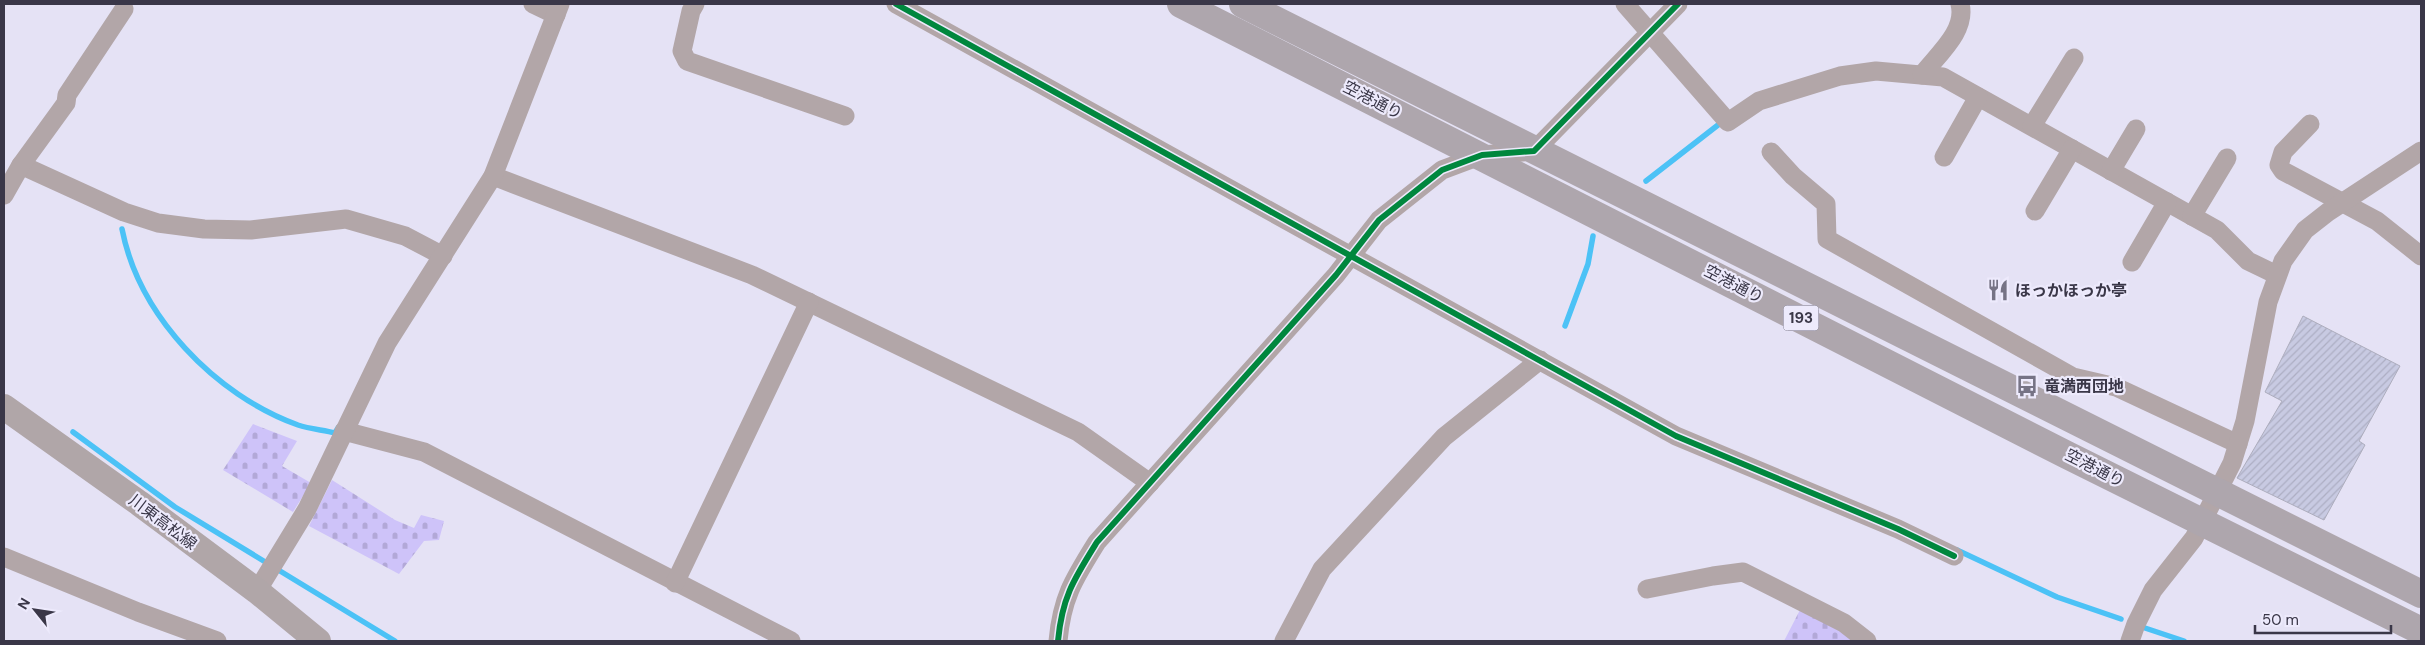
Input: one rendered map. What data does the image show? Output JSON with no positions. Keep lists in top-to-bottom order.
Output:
{
  "streets": {
    "highway": ["空港通り", "193"],
    "main road": ["川東高松線"]
  },
  "places": {
    "restaurant": ["ほっかほっか亭"],
    "bus stop": ["竜満西団地"]
  },
  "scale_bar": "50 m",
  "north": "top left"
}
